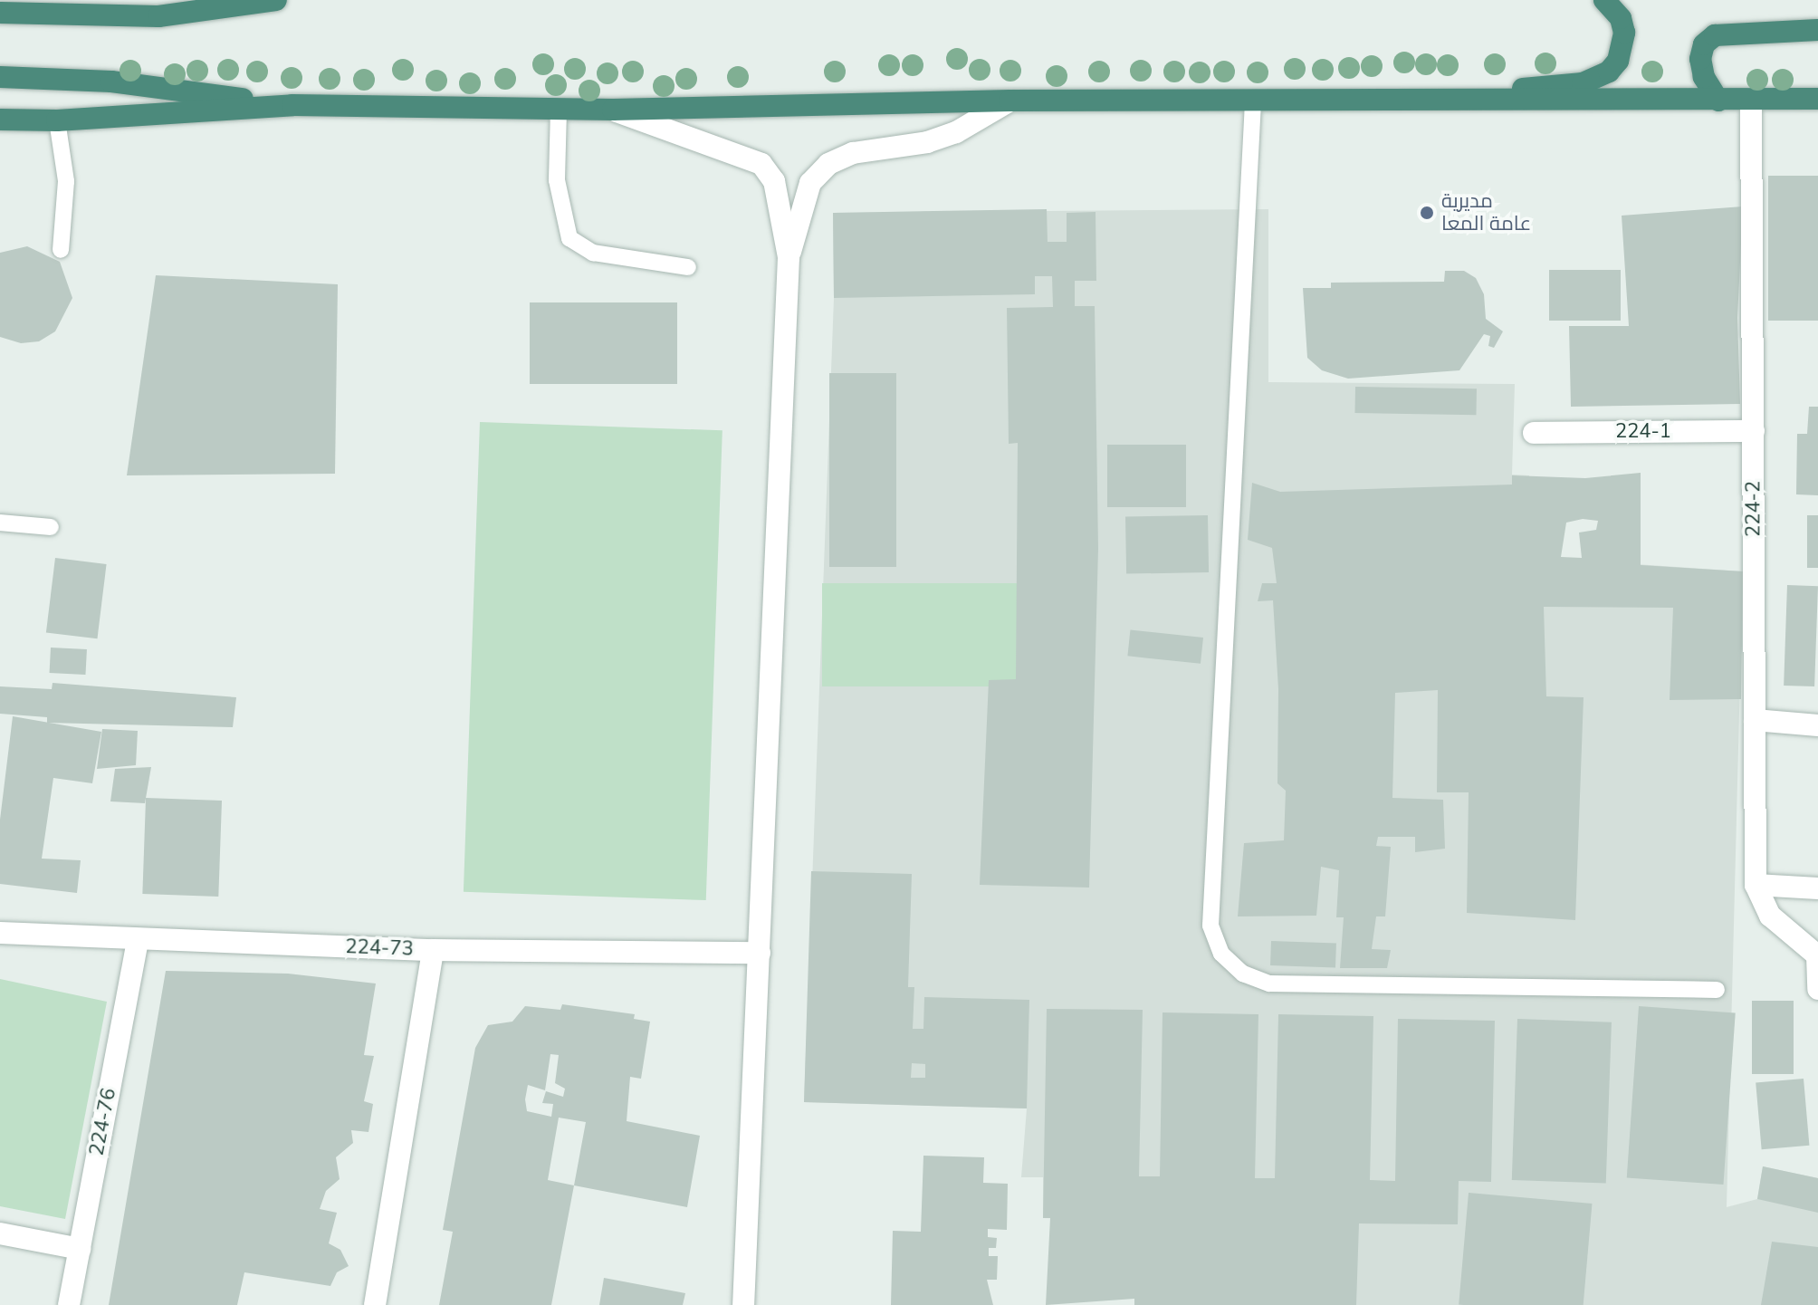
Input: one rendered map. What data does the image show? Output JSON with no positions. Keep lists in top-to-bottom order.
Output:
{
  "streets": {
    "street": [
      "224-1",
      "224-2",
      "224-73",
      "224-76"
    ]
  },
  "crossings": [
    ["224-1", "224-2"],
    ["224-73", "224-76"]
  ],
  "places": ["مدیریة عامة المعا"]
}
